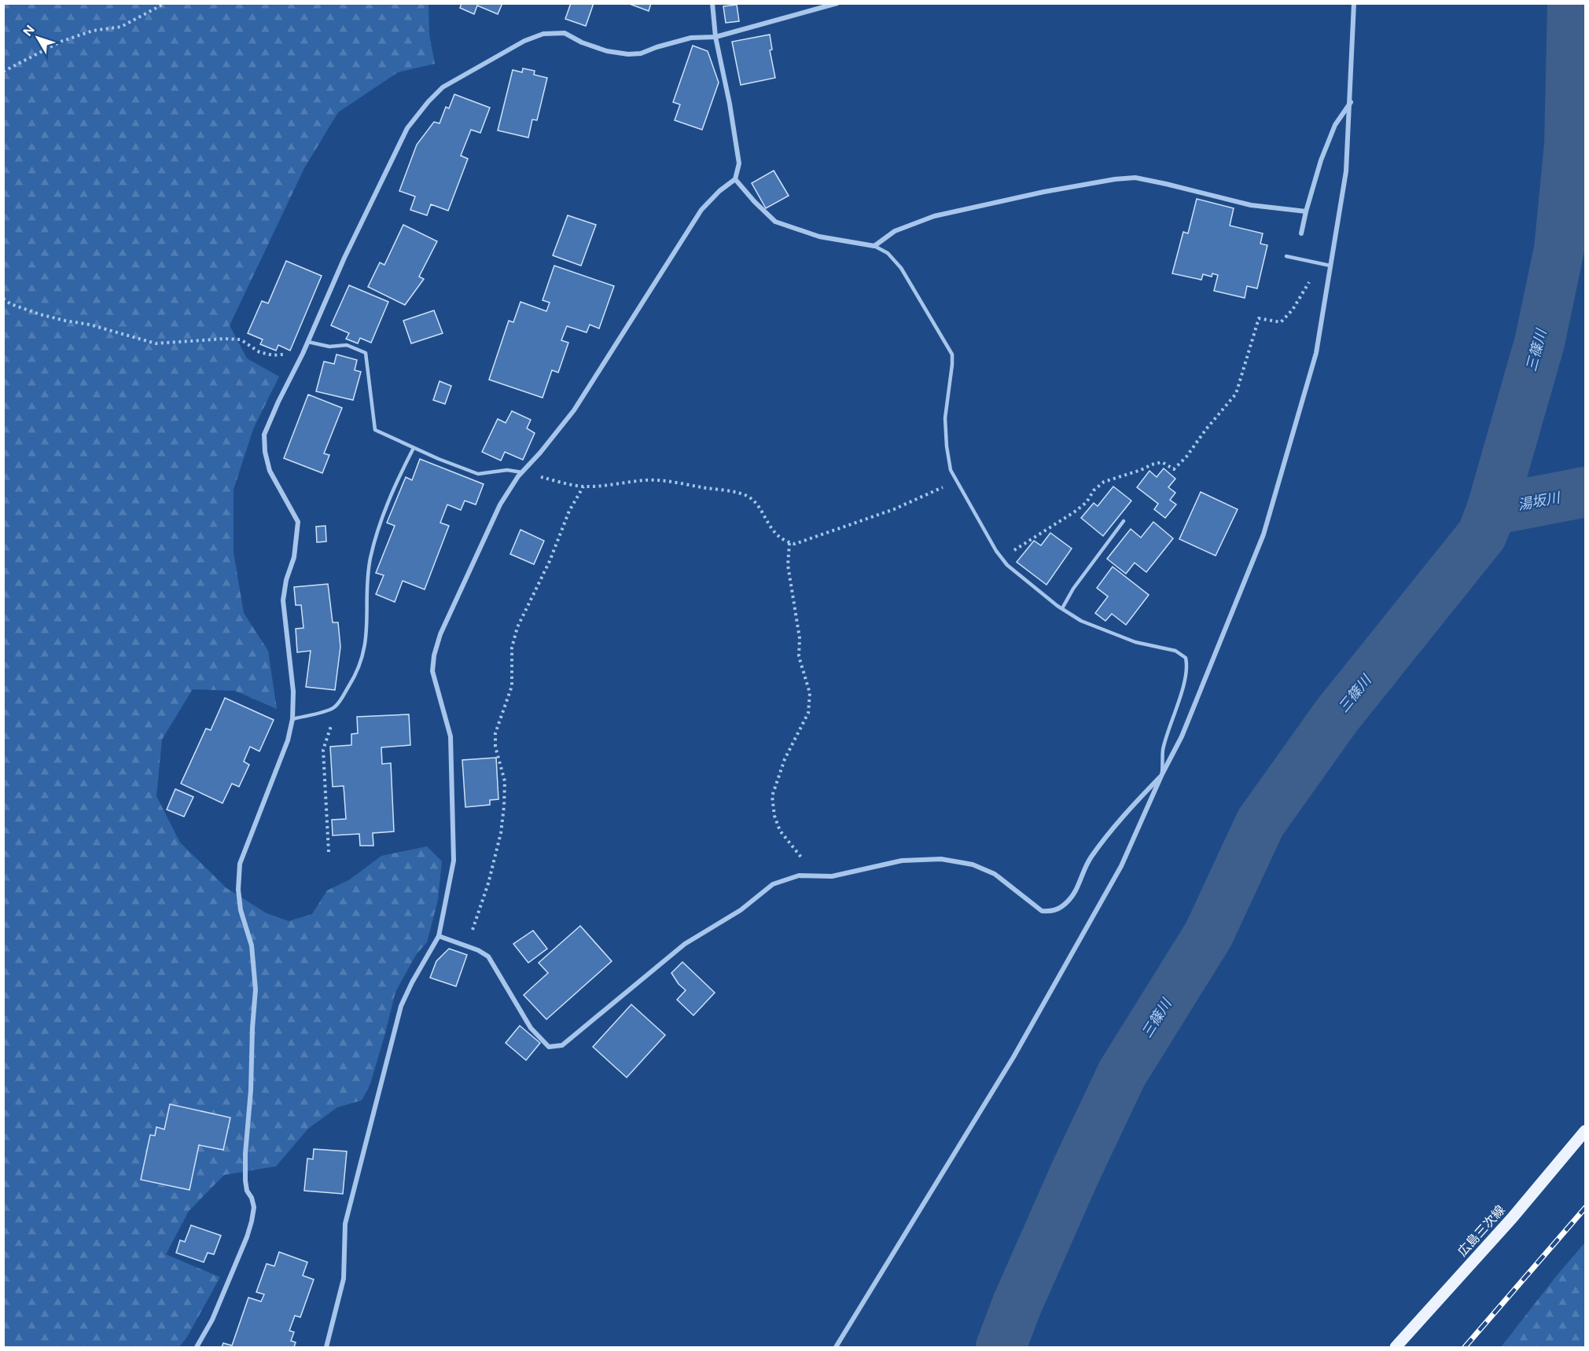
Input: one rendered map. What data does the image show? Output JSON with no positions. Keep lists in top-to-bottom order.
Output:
{
  "streets": {
    "main road": ["広島三次線"]
  },
  "water": ["三篠川", "湯坂川"],
  "north": "top left"
}
